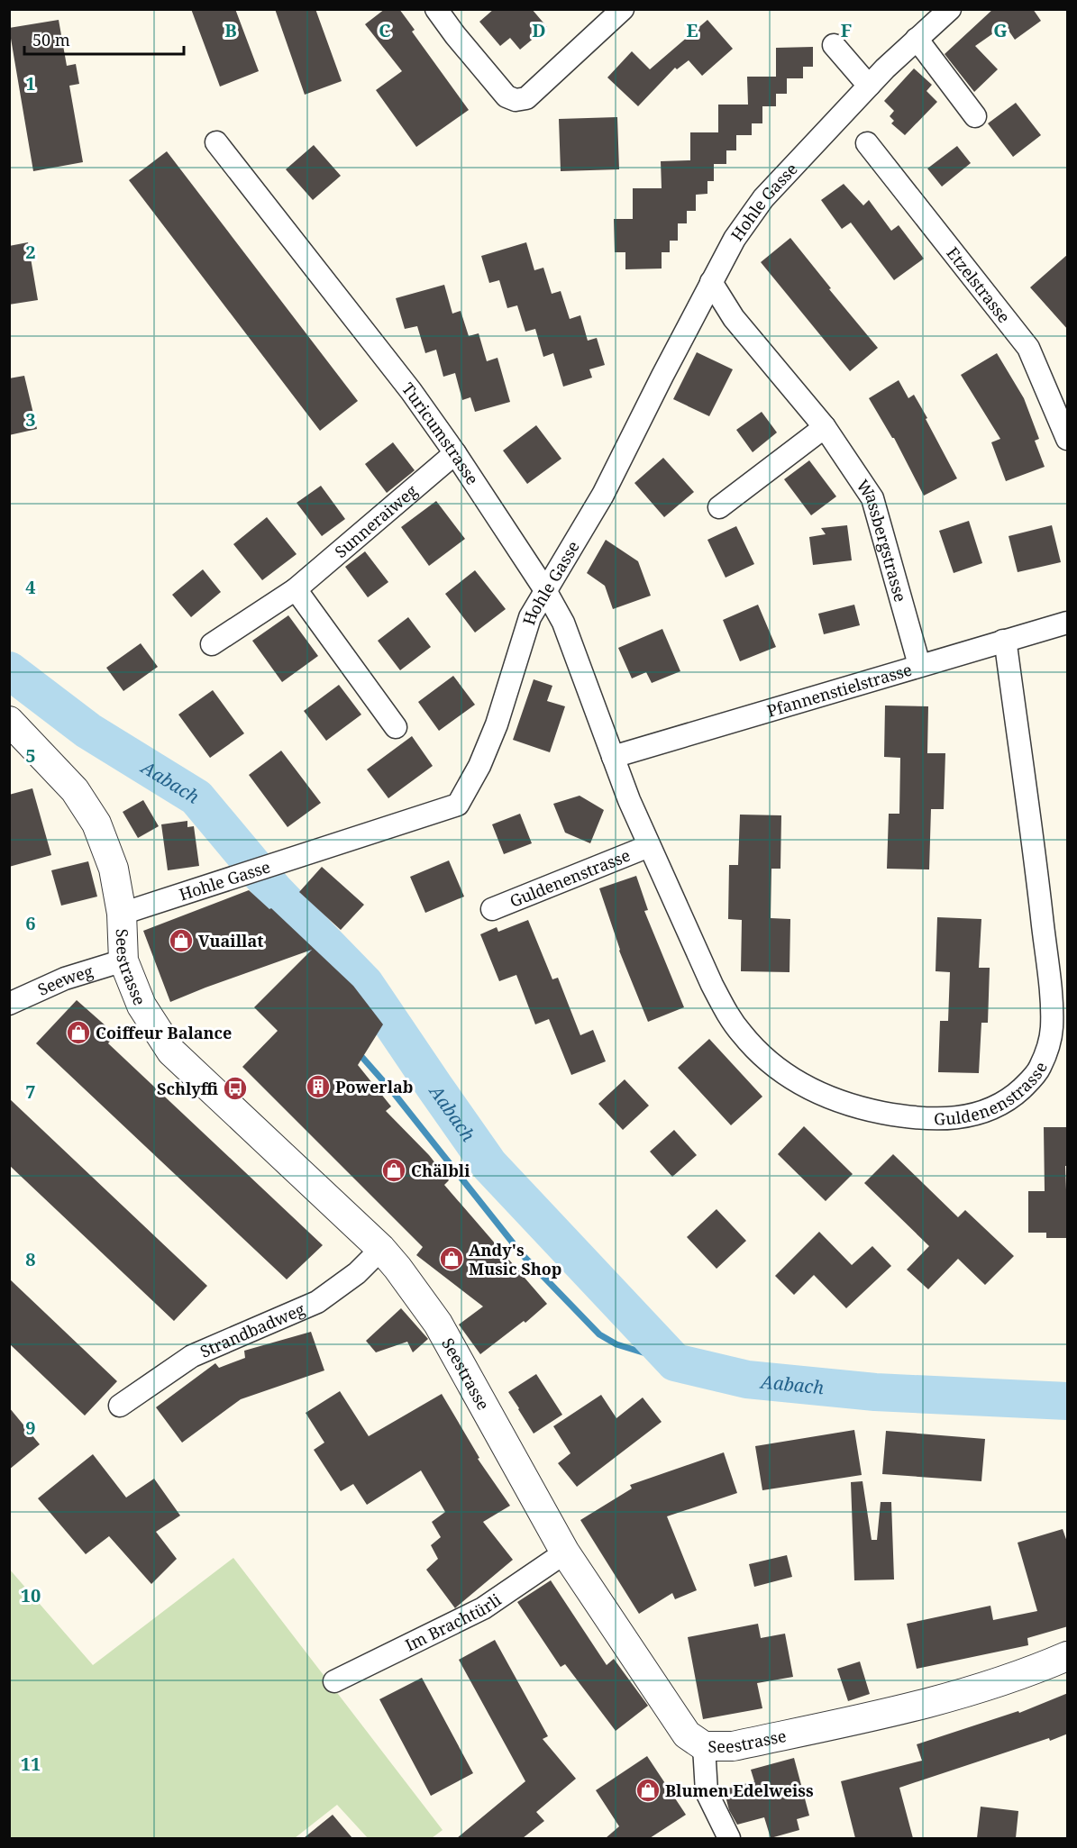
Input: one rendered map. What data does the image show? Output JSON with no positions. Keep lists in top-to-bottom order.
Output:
{
  "streets": {
    "street": [
      "Hohle Gasse",
      "Etzelstrasse",
      "Turicumstrasse",
      "Sunneraiweg",
      "Wassbergstrasse",
      "Pfannenstielstrasse",
      "Guldenenstrasse",
      "Seestrasse",
      "Seeweg",
      "Strandbadweg",
      "Im Brachtürli"
    ]
  },
  "crossings": [
    ["Hohle Gasse", "Turicumstrasse"],
    ["Hohle Gasse", "Wassbergstrasse"],
    ["Hohle Gasse", "Seestrasse"],
    ["Turicumstrasse", "Sunneraiweg"],
    ["Turicumstrasse", "Pfannenstielstrasse"],
    ["Turicumstrasse", "Guldenenstrasse"],
    ["Wassbergstrasse", "Pfannenstielstrasse"],
    ["Pfannenstielstrasse", "Guldenenstrasse"],
    ["Seestrasse", "Seeweg"],
    ["Seestrasse", "Strandbadweg"],
    ["Seestrasse", "Im Brachtürli"]
  ],
  "water": ["Aabach"],
  "places": {
    "shop": [
      "Vuaillat",
      "Coiffeur Balance",
      "Chälbli",
      "Andy's Music Shop",
      "Blumen Edelweiss"
    ],
    "building": ["Powerlab"],
    "bus stop": ["Schlyffi"]
  },
  "scale_bar": "50 m",
  "grid": {
    "columns": [
      "B",
      "C",
      "D",
      "E",
      "F",
      "G"
    ],
    "rows": [
      "1",
      "2",
      "3",
      "4",
      "5",
      "6",
      "7",
      "8",
      "9",
      "10",
      "11"
    ]
  }
}
